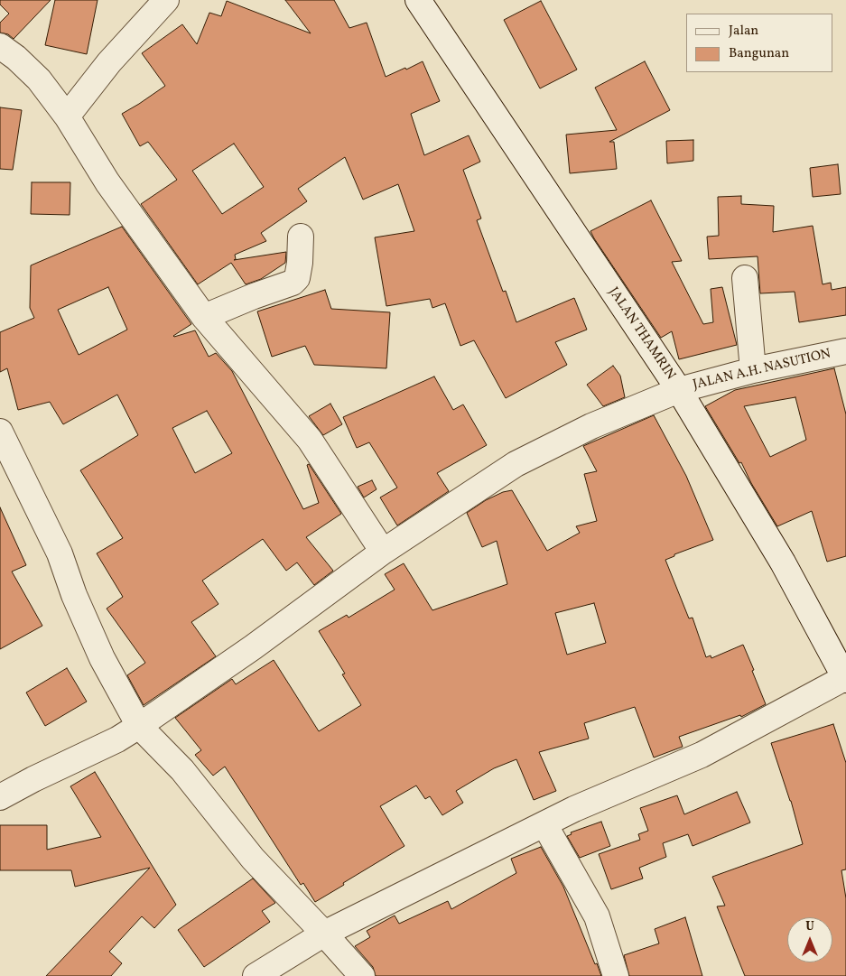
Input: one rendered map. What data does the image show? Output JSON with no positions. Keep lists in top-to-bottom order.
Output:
{
  "streets": {
    "street": ["JALAN THAMRIN", "JALAN A.H. NASUTION"]
  },
  "crossings": [
    ["JALAN THAMRIN", "JALAN A.H. NASUTION"]
  ],
  "legend": ["Jalan", "Bangunan"],
  "north": "top"
}
